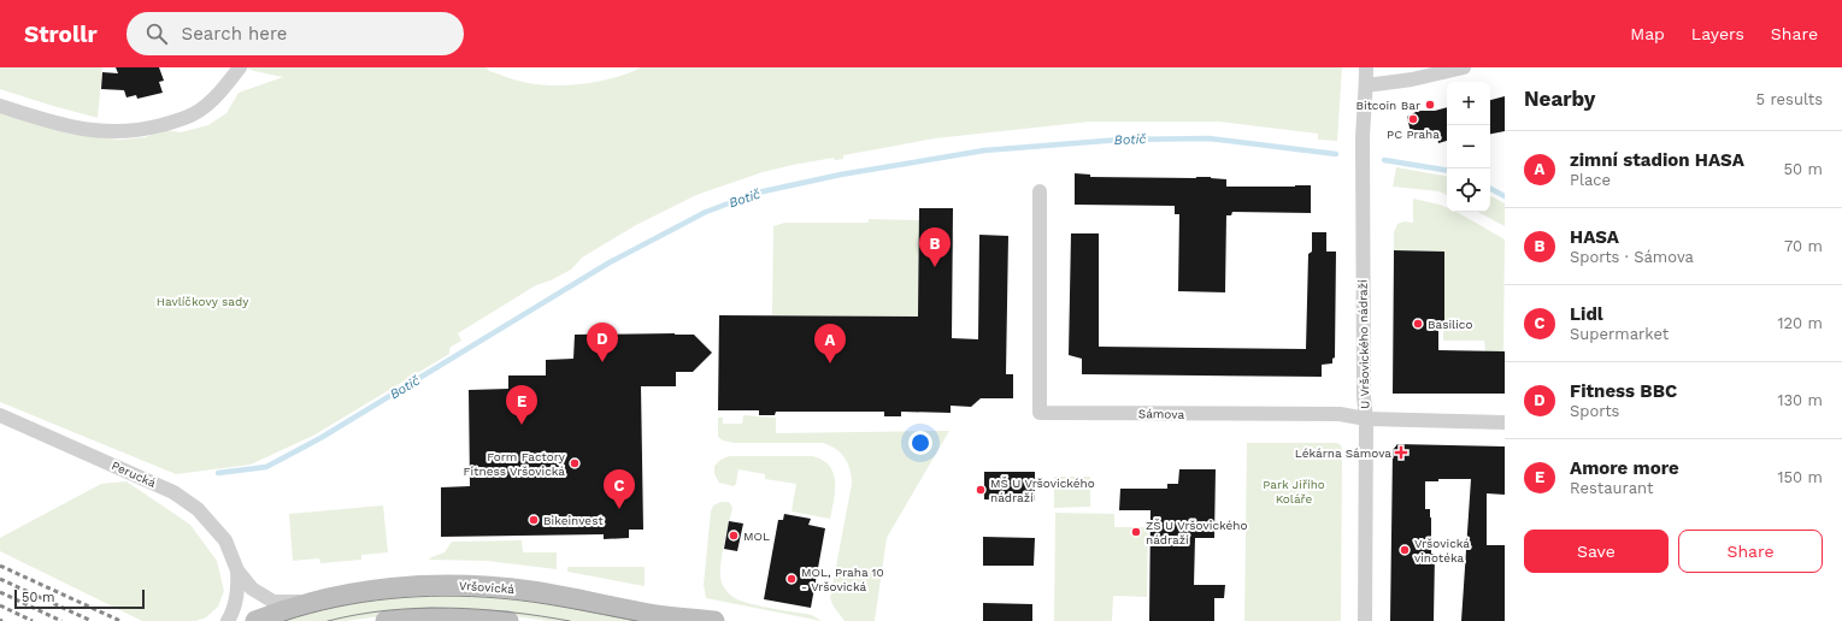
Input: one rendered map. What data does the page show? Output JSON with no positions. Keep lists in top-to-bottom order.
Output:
{
  "streets": {
    "main road": ["Vršovická"],
    "street": ["U Vršovického nádraží", "Sámova", "Perucká"]
  },
  "crossings": [
    ["U Vršovického nádraží", "Sámova"],
    ["Perucká", "Vršovická"]
  ],
  "water": ["Botič"],
  "parks": ["Havlíčkovy sady", "Park Jiřího Koláře"],
  "places": {
    "other": [
      "Bitcoin Bar",
      "PC Praha",
      "Basilico",
      "Form Factory Fitness Vršovická",
      "MŠ U Vršovického nádraží",
      "Bikeinvest",
      "ZŠ U Vršovického nádraží",
      "MOL",
      "Vršovická vinotéka",
      "MOL, Praha 10 - Vršovická"
    ],
    "health": ["Lékárna Sámova"]
  },
  "scale_bar": "50 m",
  "page": {
    "header": "Strollr",
    "search": "Search here",
    "nav": ["Map", "Layers", "Share"],
    "heading": ["Nearby", "5 results"],
    "map_buttons": ["+", "−"],
    "list": [
      {
        "mark": "A",
        "name": "zimní stadion HASA",
        "note": "Place",
        "value": "50 m"
      },
      {
        "mark": "B",
        "name": "HASA",
        "note": "Sports · Sámova",
        "value": "70 m"
      },
      {
        "mark": "C",
        "name": "Lidl",
        "note": "Supermarket",
        "value": "120 m"
      },
      {
        "mark": "D",
        "name": "Fitness BBC",
        "note": "Sports",
        "value": "130 m"
      },
      {
        "mark": "E",
        "name": "Amore more",
        "note": "Restaurant",
        "value": "150 m"
      }
    ],
    "pins": [
      "B",
      "D",
      "A",
      "E",
      "C"
    ],
    "buttons": ["Save", "Share"],
    "scale": "50 m"
  }
}
